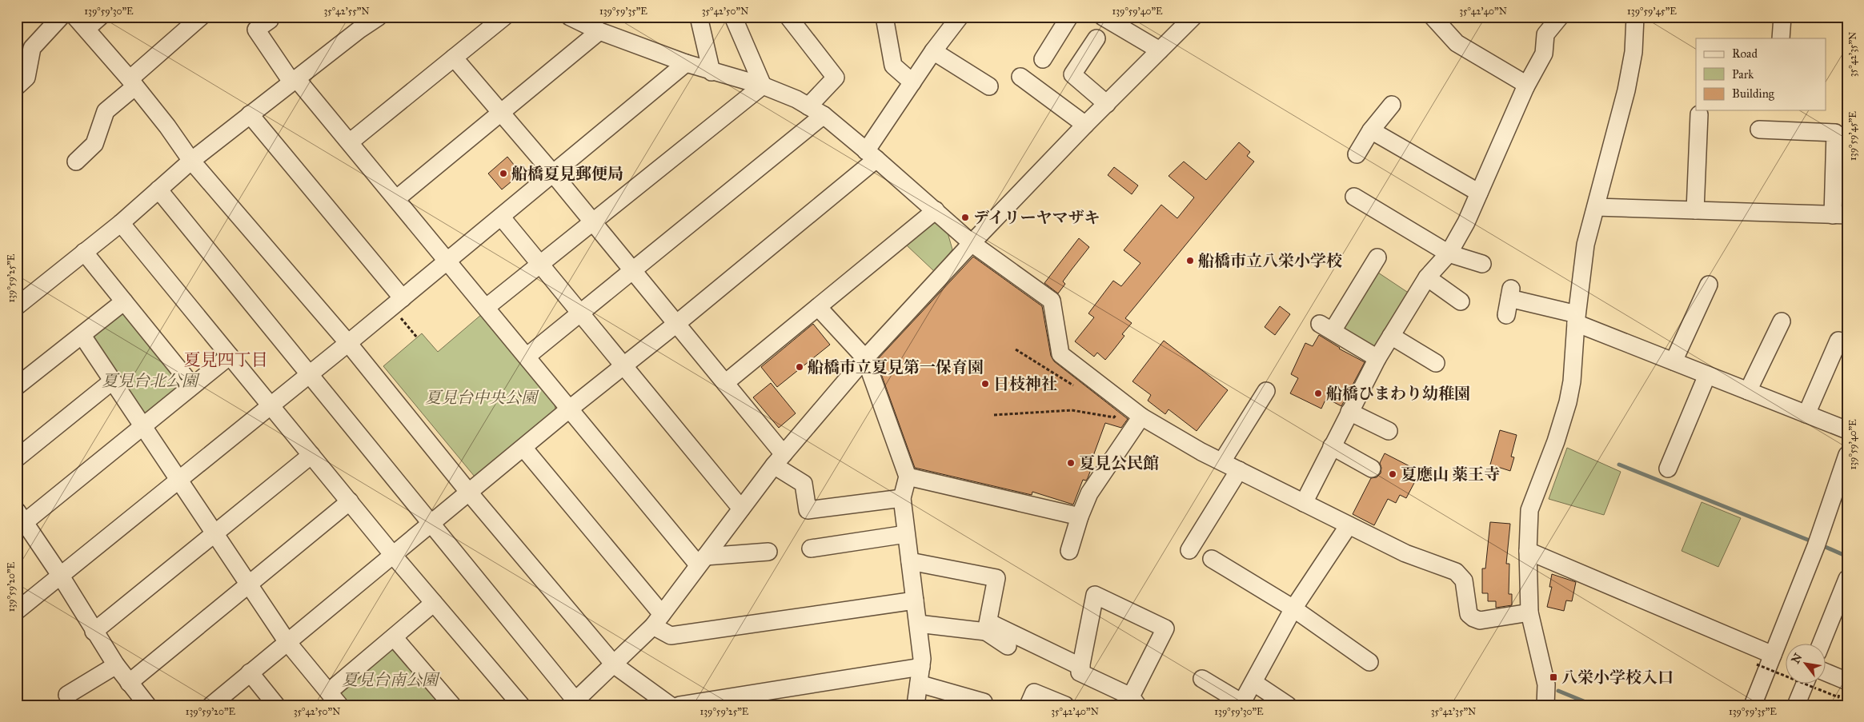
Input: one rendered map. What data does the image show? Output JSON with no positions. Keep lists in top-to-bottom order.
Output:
{
  "districts": ["夏見四丁目"],
  "parks": ["夏見台北公園", "夏見台中央公園", "夏見台南公園"],
  "places": {
    "other": [
      "船橋夏見郵便局",
      "デイリーヤマザキ",
      "船橋市立八栄小学校",
      "船橋市立夏見第一保育園",
      "日枝神社",
      "船橋ひまわり幼稚園",
      "夏見公民館",
      "夏應山 薬王寺"
    ],
    "transit": ["八栄小学校入口"]
  },
  "legend": ["Road", "Park", "Building"],
  "north": "top left",
  "coordinates": [
    "139°59'30\"E",
    "35°42'55\"N",
    "139°59'35\"E",
    "35°42'50\"N",
    "139°59'40\"E",
    "35°42'40\"N",
    "139°59'45\"E",
    "35°42'35\"N",
    "139°59'25\"E",
    "139°59'20\"E"
  ]
}
